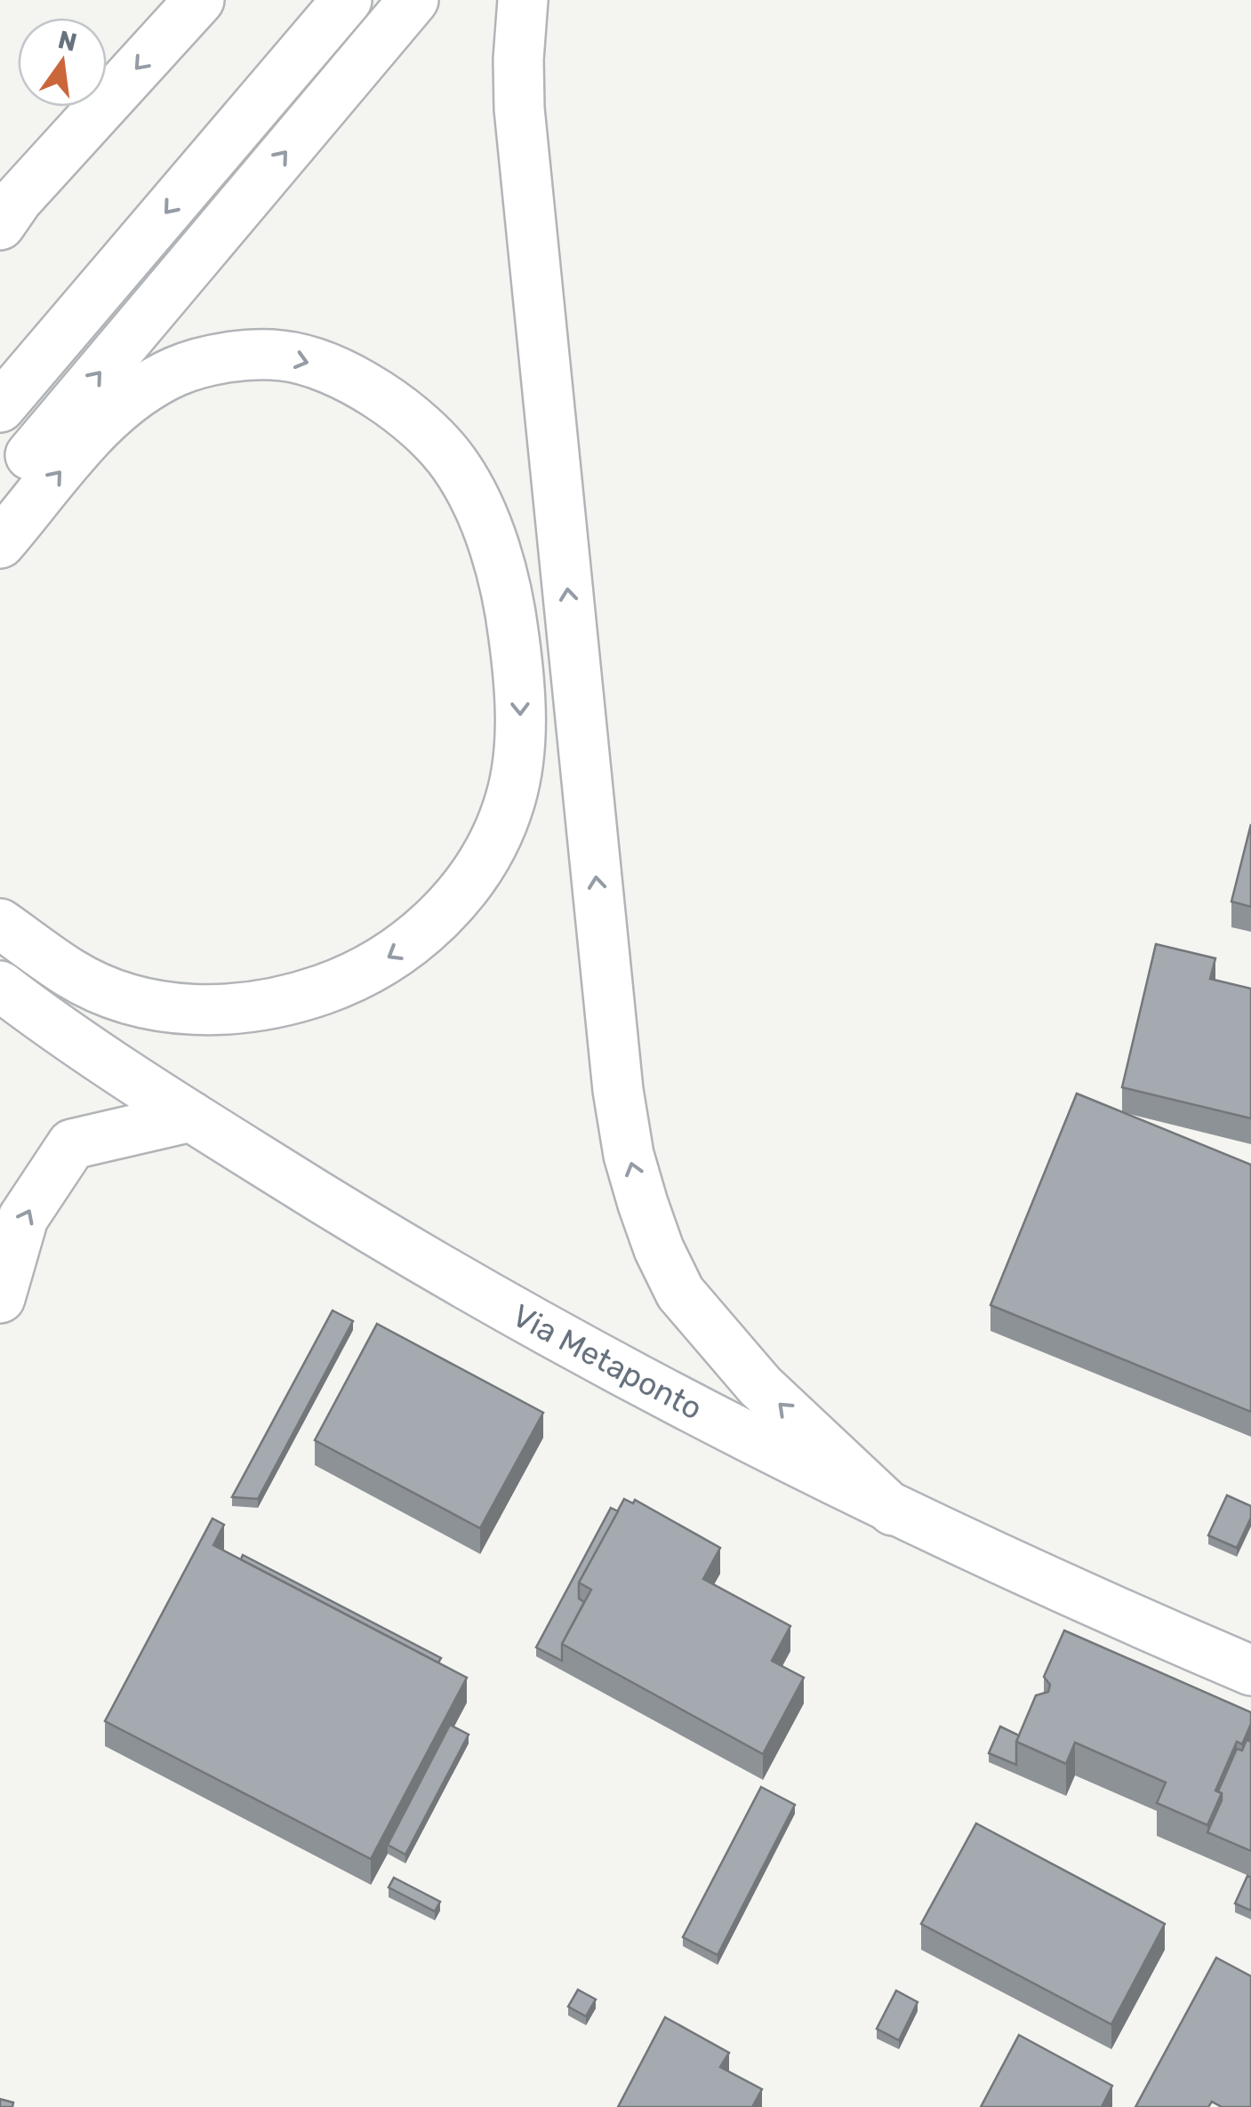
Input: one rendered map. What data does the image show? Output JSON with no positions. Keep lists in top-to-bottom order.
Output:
{
  "streets": {
    "main road": ["Via Metaponto"]
  },
  "north": "top"
}
